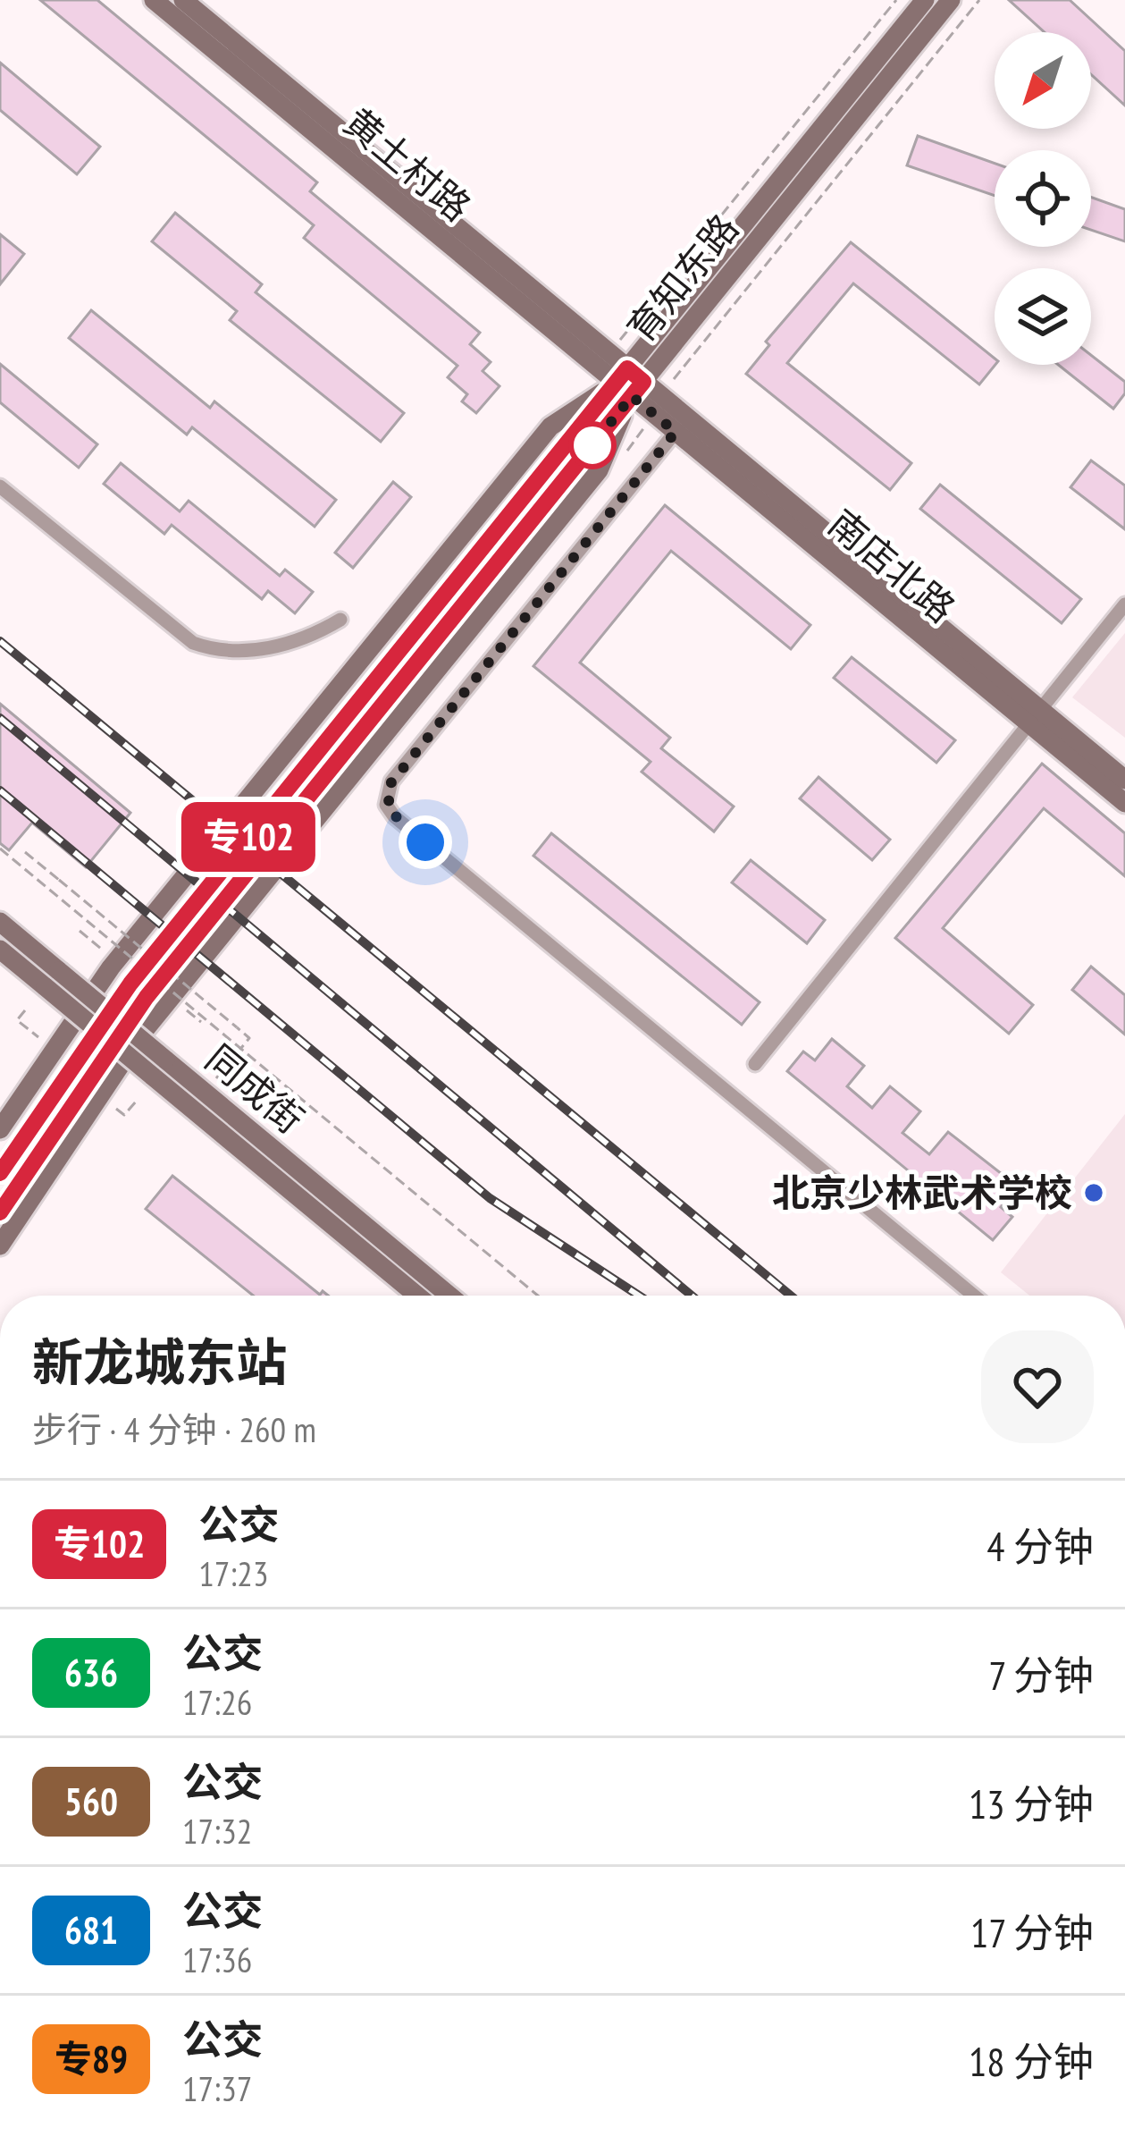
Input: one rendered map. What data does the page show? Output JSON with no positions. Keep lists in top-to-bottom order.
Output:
{
  "streets": {
    "main road": [
      "黄土村路",
      "育知东路",
      "南店北路",
      "同成街"
    ]
  },
  "crossings": [
    ["黄土村路", "育知东路"],
    ["黄土村路", "南店北路"],
    ["育知东路", "南店北路"]
  ],
  "places": ["北京少林武术学校"],
  "lines": ["bus line 专102"],
  "north": "bottom left",
  "page": {
    "on_map": "专102",
    "heading": ["新龙城东站", "步行 · 4 分钟 · 260 m"],
    "list": [
      {
        "mark": "专102",
        "name": "公交",
        "note": "17:23",
        "value": "4 分钟"
      },
      {
        "mark": "636",
        "name": "公交",
        "note": "17:26",
        "value": "7 分钟"
      },
      {
        "mark": "560",
        "name": "公交",
        "note": "17:32",
        "value": "13 分钟"
      },
      {
        "mark": "681",
        "name": "公交",
        "note": "17:36",
        "value": "17 分钟"
      },
      {
        "mark": "专89",
        "name": "公交",
        "note": "17:37",
        "value": "18 分钟"
      }
    ]
  }
}
